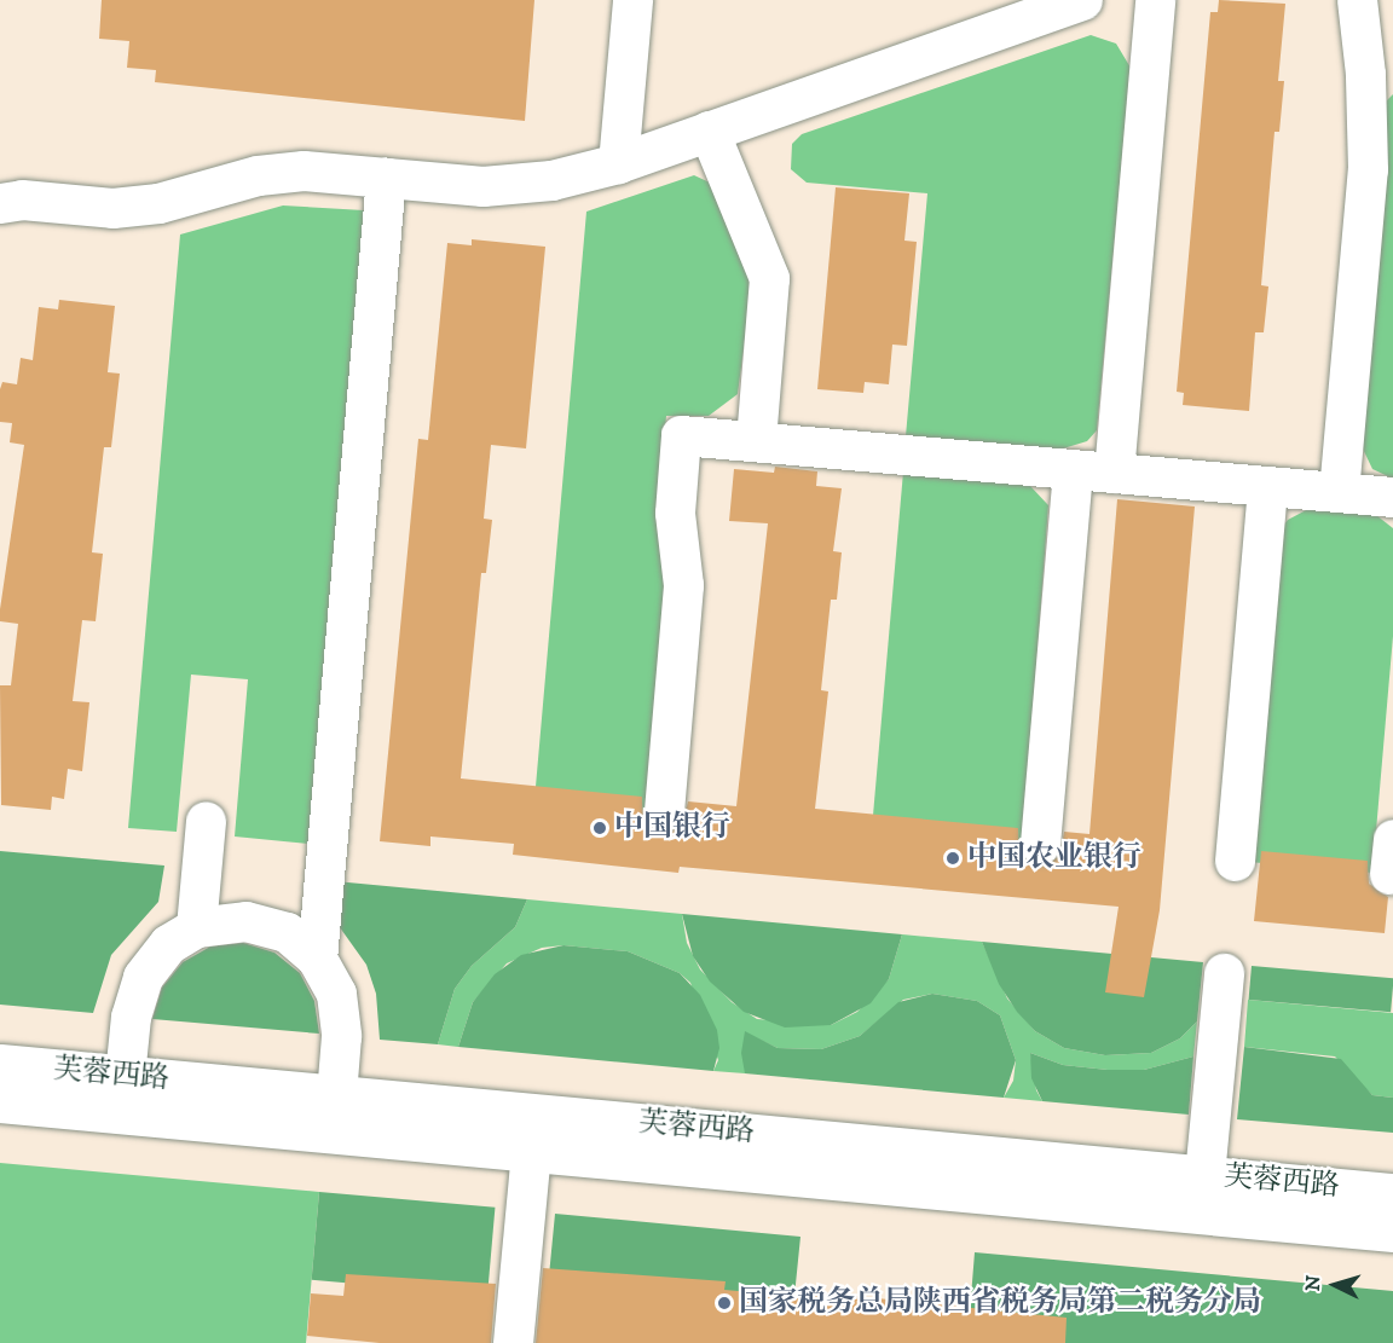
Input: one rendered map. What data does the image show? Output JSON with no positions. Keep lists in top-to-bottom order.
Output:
{
  "streets": {
    "street": ["芙蓉西路"]
  },
  "places": ["中国银行", "中国农业银行", "国家税务总局陕西省税务局第二税务分局"],
  "north": "left"
}
